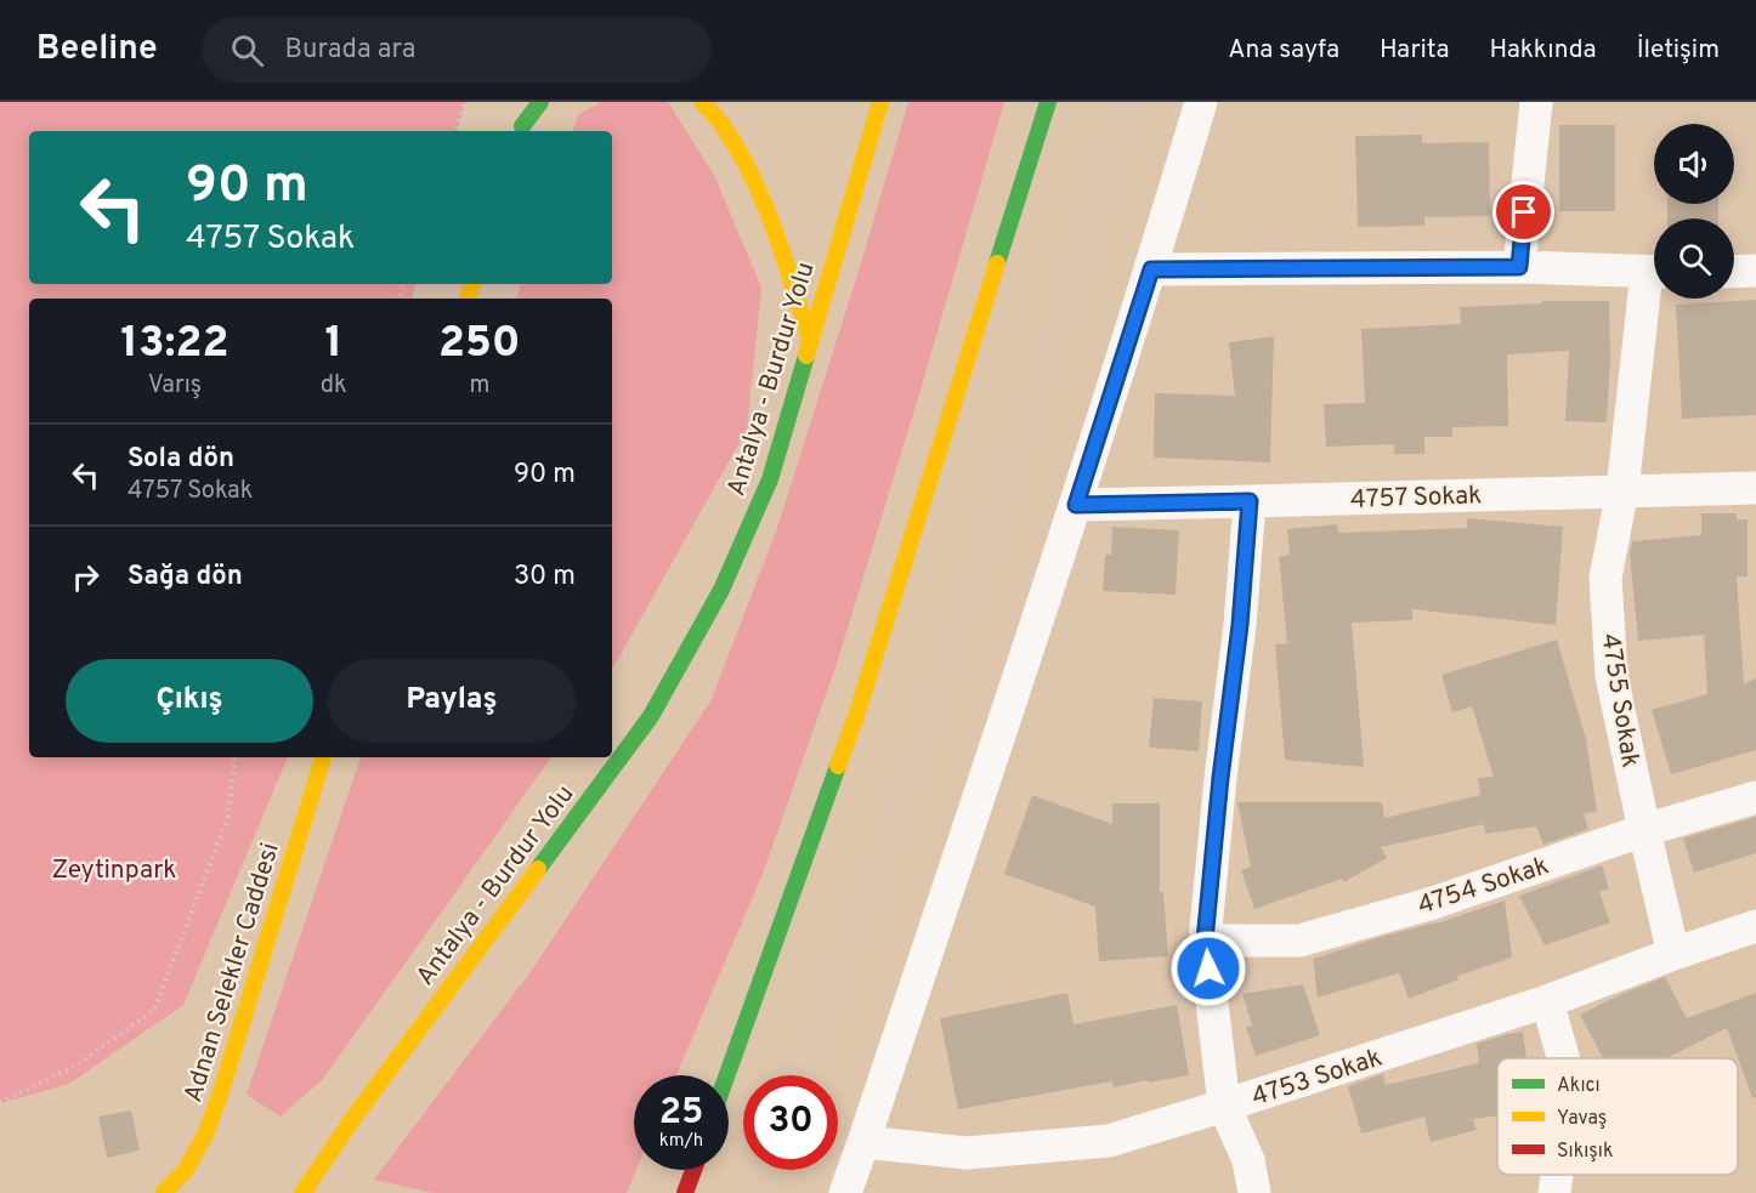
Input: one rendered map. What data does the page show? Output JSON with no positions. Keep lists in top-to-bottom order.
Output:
{
  "streets": {
    "main road": ["Antalya - Burdur Yolu", "Adnan Selekler Caddesi"],
    "street": [
      "4757 Sokak",
      "4755 Sokak",
      "4754 Sokak",
      "4753 Sokak"
    ]
  },
  "crossings": [
    ["4757 Sokak", "4755 Sokak"],
    ["4755 Sokak", "4754 Sokak"],
    ["4755 Sokak", "4753 Sokak"]
  ],
  "parks": ["Zeytinpark"],
  "legend": ["Akıcı", "Yavaş", "Sıkışık"],
  "page": {
    "header": "Beeline",
    "search": "Burada ara",
    "nav": [
      "Ana sayfa",
      "Harita",
      "Hakkında",
      "İletişim"
    ],
    "turn": ["90 m", "4757 Sokak"],
    "eta": [
      "13:22",
      "Varış",
      "1",
      "dk",
      "250",
      "m"
    ],
    "list": [
      {
        "name": "Sola dön",
        "note": "4757 Sokak",
        "value": "90 m"
      },
      {
        "name": "Sağa dön",
        "value": "30 m"
      }
    ],
    "buttons": ["Çıkış", "Paylaş"],
    "speed": "25 km/h",
    "limit": "30"
  }
}
